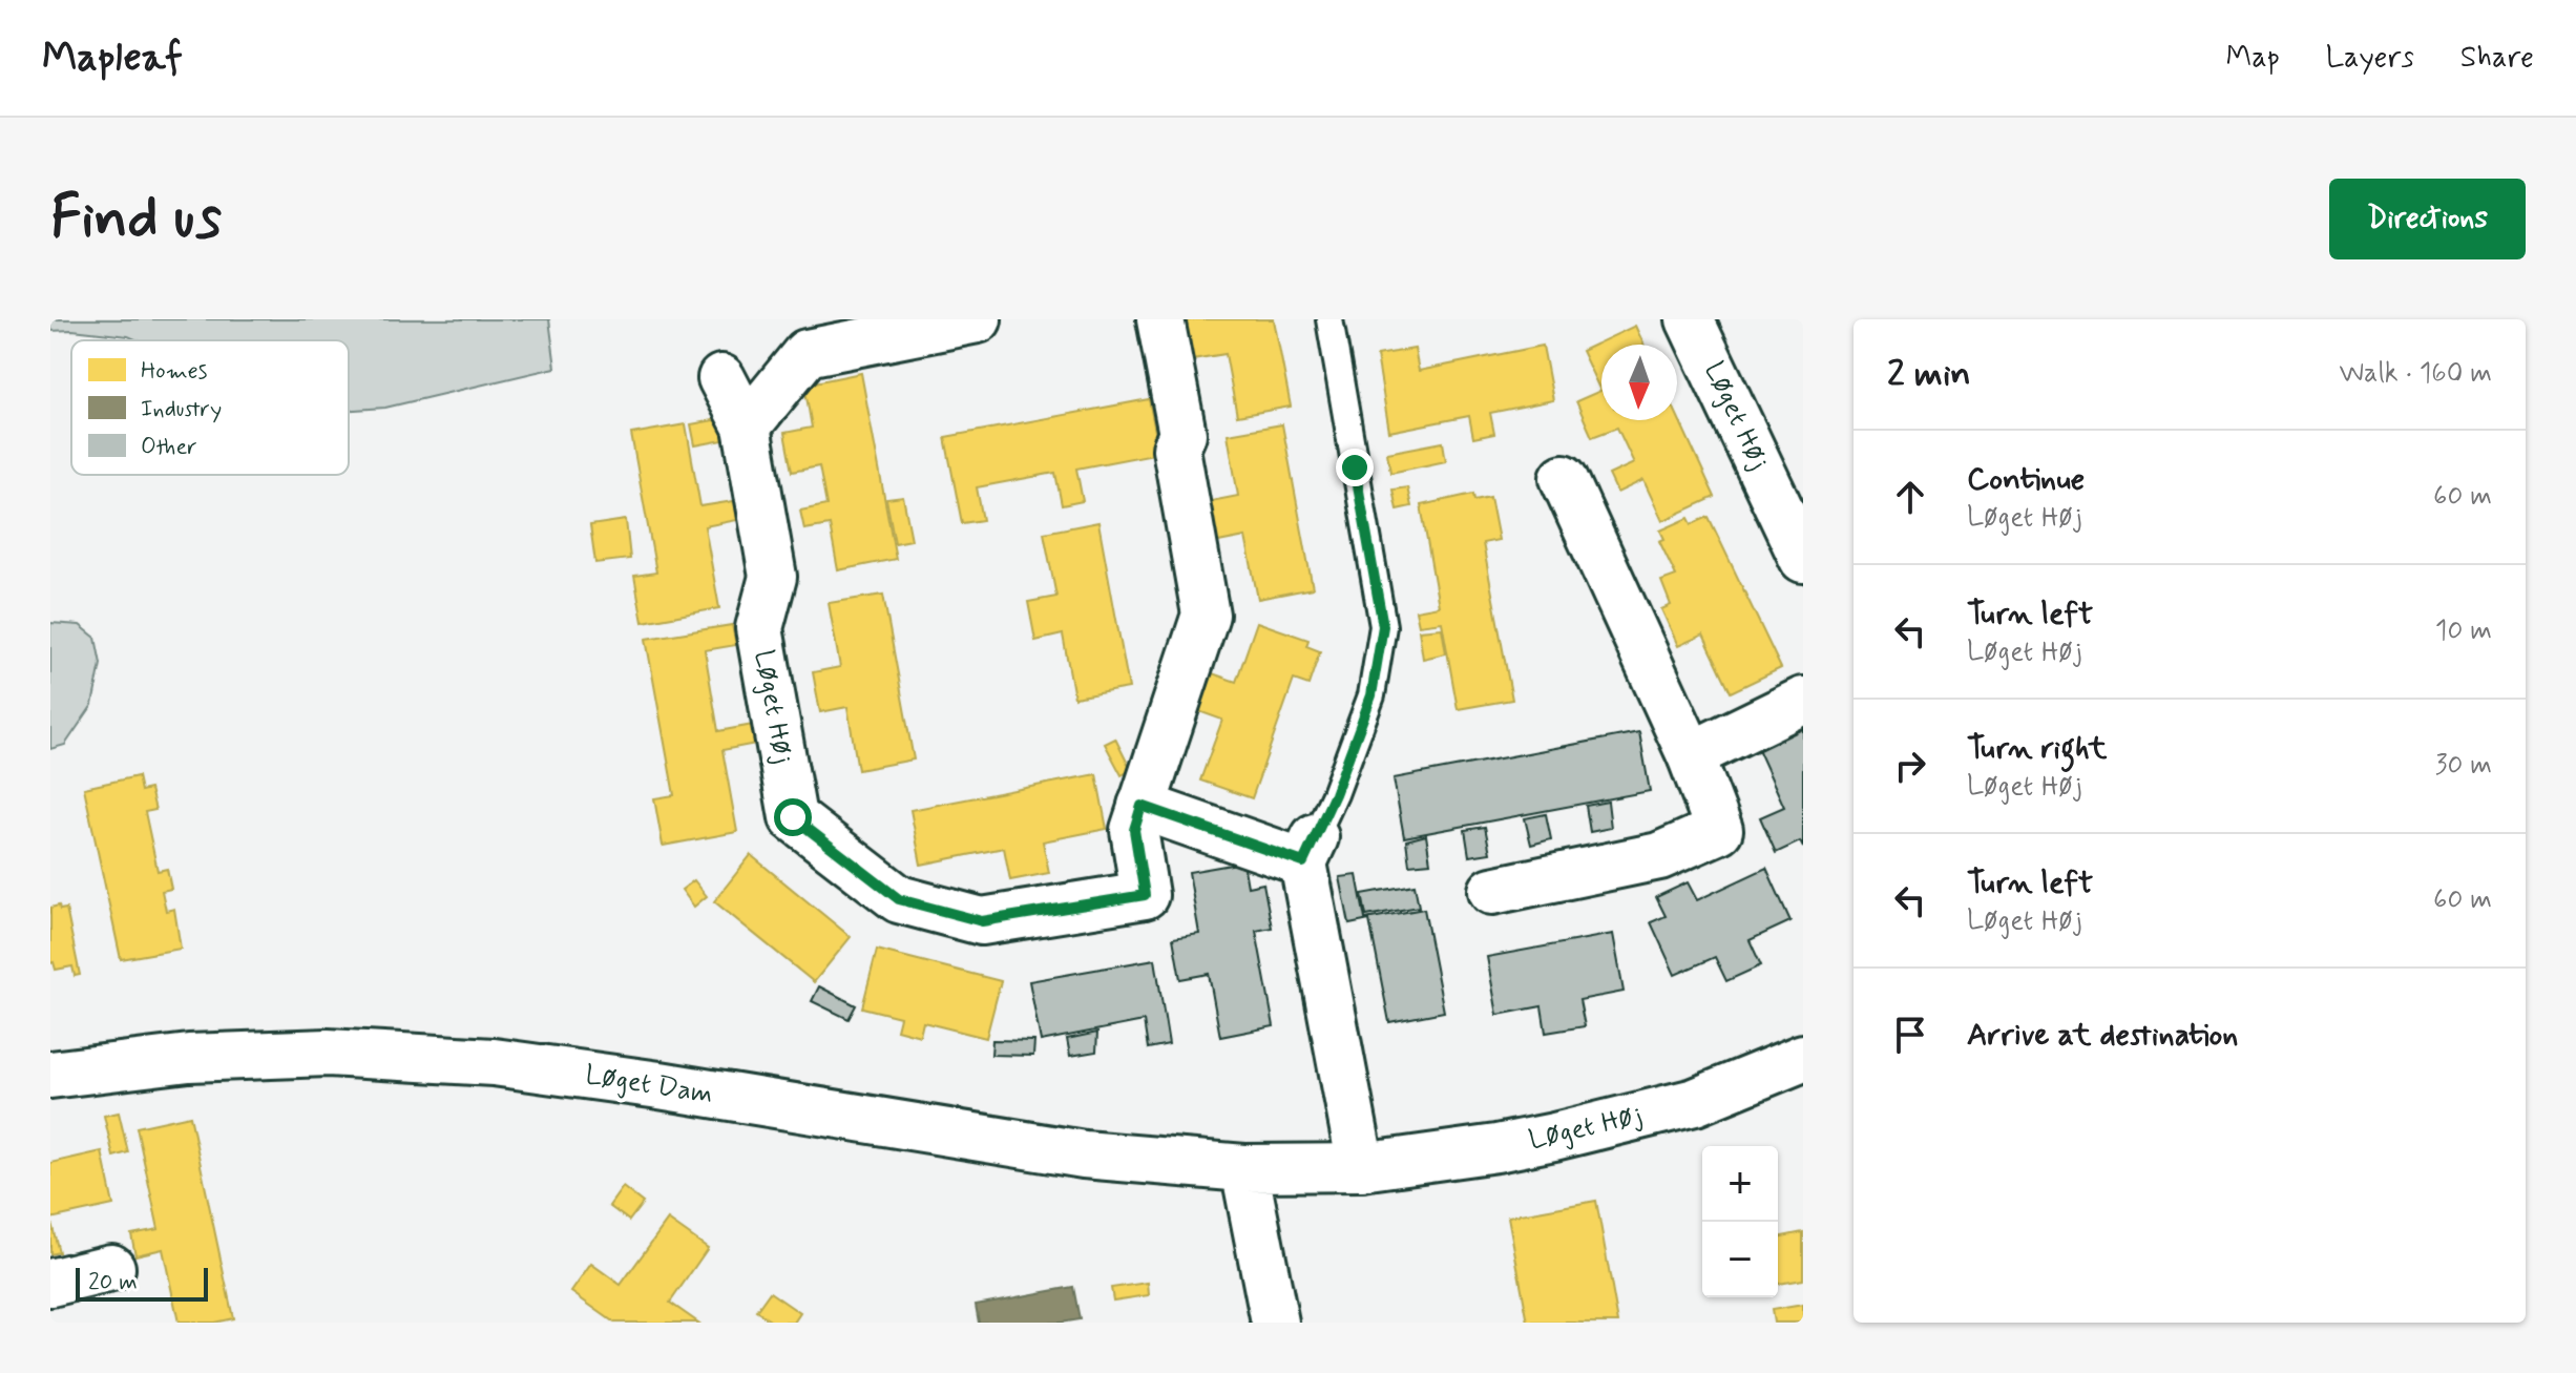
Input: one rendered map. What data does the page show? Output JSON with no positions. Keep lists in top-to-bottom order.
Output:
{
  "streets": {
    "street": ["Løget Høj", "Løget Dam"]
  },
  "crossings": [
    ["Løget Høj", "Løget Dam"]
  ],
  "legend": ["Homes", "Industry", "Other"],
  "scale_bar": "20 m",
  "north": "bottom",
  "page": {
    "header": "Mapleaf",
    "nav": ["Map", "Layers", "Share"],
    "buttons": "Directions",
    "title": "Find us",
    "heading": ["2 min", "Walk · 160 m"],
    "list": [
      ["Continue", "Løget Høj", "60 m"],
      ["Turn left", "Løget Høj", "10 m"],
      ["Turn right", "Løget Høj", "30 m"],
      ["Turn left", "Løget Høj", "60 m"],
      "Arrive at destination"
    ],
    "map_buttons": ["+", "−"],
    "scale": "20 m"
  }
}
